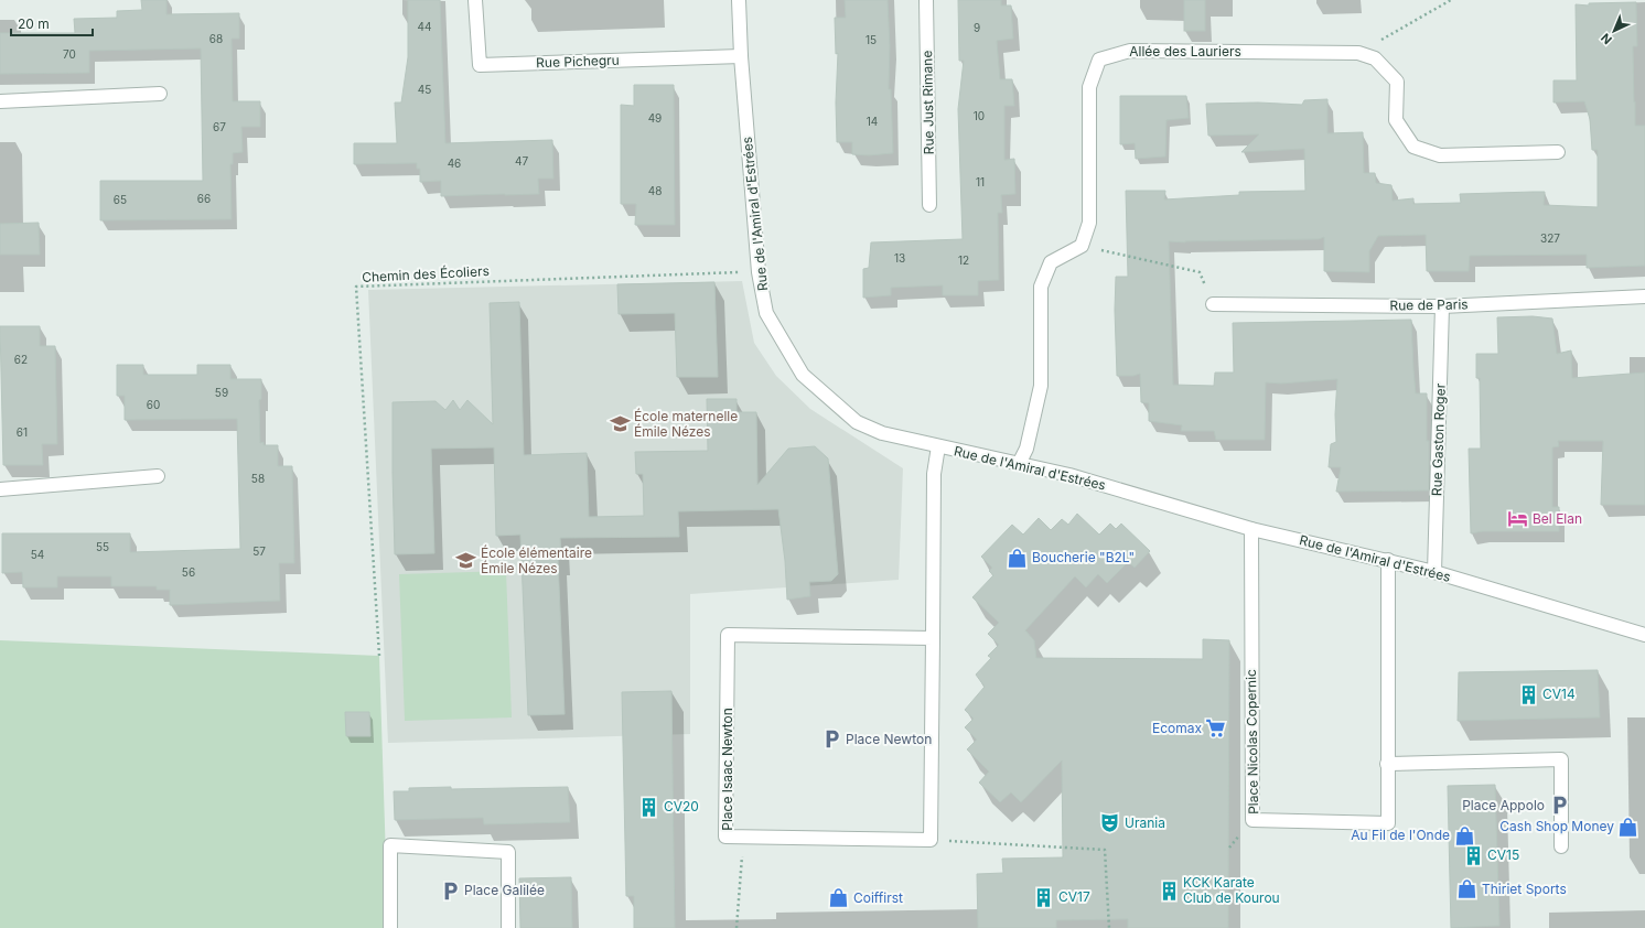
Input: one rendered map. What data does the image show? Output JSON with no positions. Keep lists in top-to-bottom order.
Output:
{
  "streets": {
    "street": [
      "Allée des Lauriers",
      "Rue Pichegru",
      "Rue Just Rimane",
      "Rue de l'Amiral d'Estrées",
      "Rue de Paris",
      "Rue Gaston Roger",
      "Place Nicolas Copernic",
      "Place Isaac Newton"
    ],
    "path": ["Chemin des Écoliers"]
  },
  "crossings": [
    ["Rue Pichegru", "Rue de l'Amiral d'Estrées"],
    ["Rue de l'Amiral d'Estrées", "Chemin des Écoliers"],
    ["Rue de l'Amiral d'Estrées", "Rue Gaston Roger"],
    ["Rue de l'Amiral d'Estrées", "Place Nicolas Copernic"],
    ["Rue de Paris", "Rue Gaston Roger"]
  ],
  "places": {
    "school or university": ["École maternelle Émile Nézes", "École élémentaire Émile Nézes"],
    "hotel": ["Bel Elan"],
    "shop": [
      "Boucherie \"B2L\"",
      "Cash Shop Money",
      "Au Fil de l'Onde",
      "Thiriet Sports",
      "Coiffirst"
    ],
    "building": [
      "CV14",
      "CV20",
      "CV15",
      "KCK Karate Club de Kourou",
      "CV17"
    ],
    "supermarket": ["Ecomax"],
    "parking": ["Place Newton", "Place Appolo", "Place Galilée"],
    "theatre": ["Urania"]
  },
  "house_numbers": [
    "44",
    "9",
    "68",
    "15",
    "70",
    "45",
    "10",
    "49",
    "14",
    "67",
    "47",
    "46",
    "11",
    "48",
    "66",
    "65",
    "327",
    "13",
    "12",
    "62",
    "59",
    "60",
    "61",
    "58",
    "55",
    "57",
    "54",
    "56"
  ],
  "scale_bar": "20 m",
  "north": "bottom left"
}
